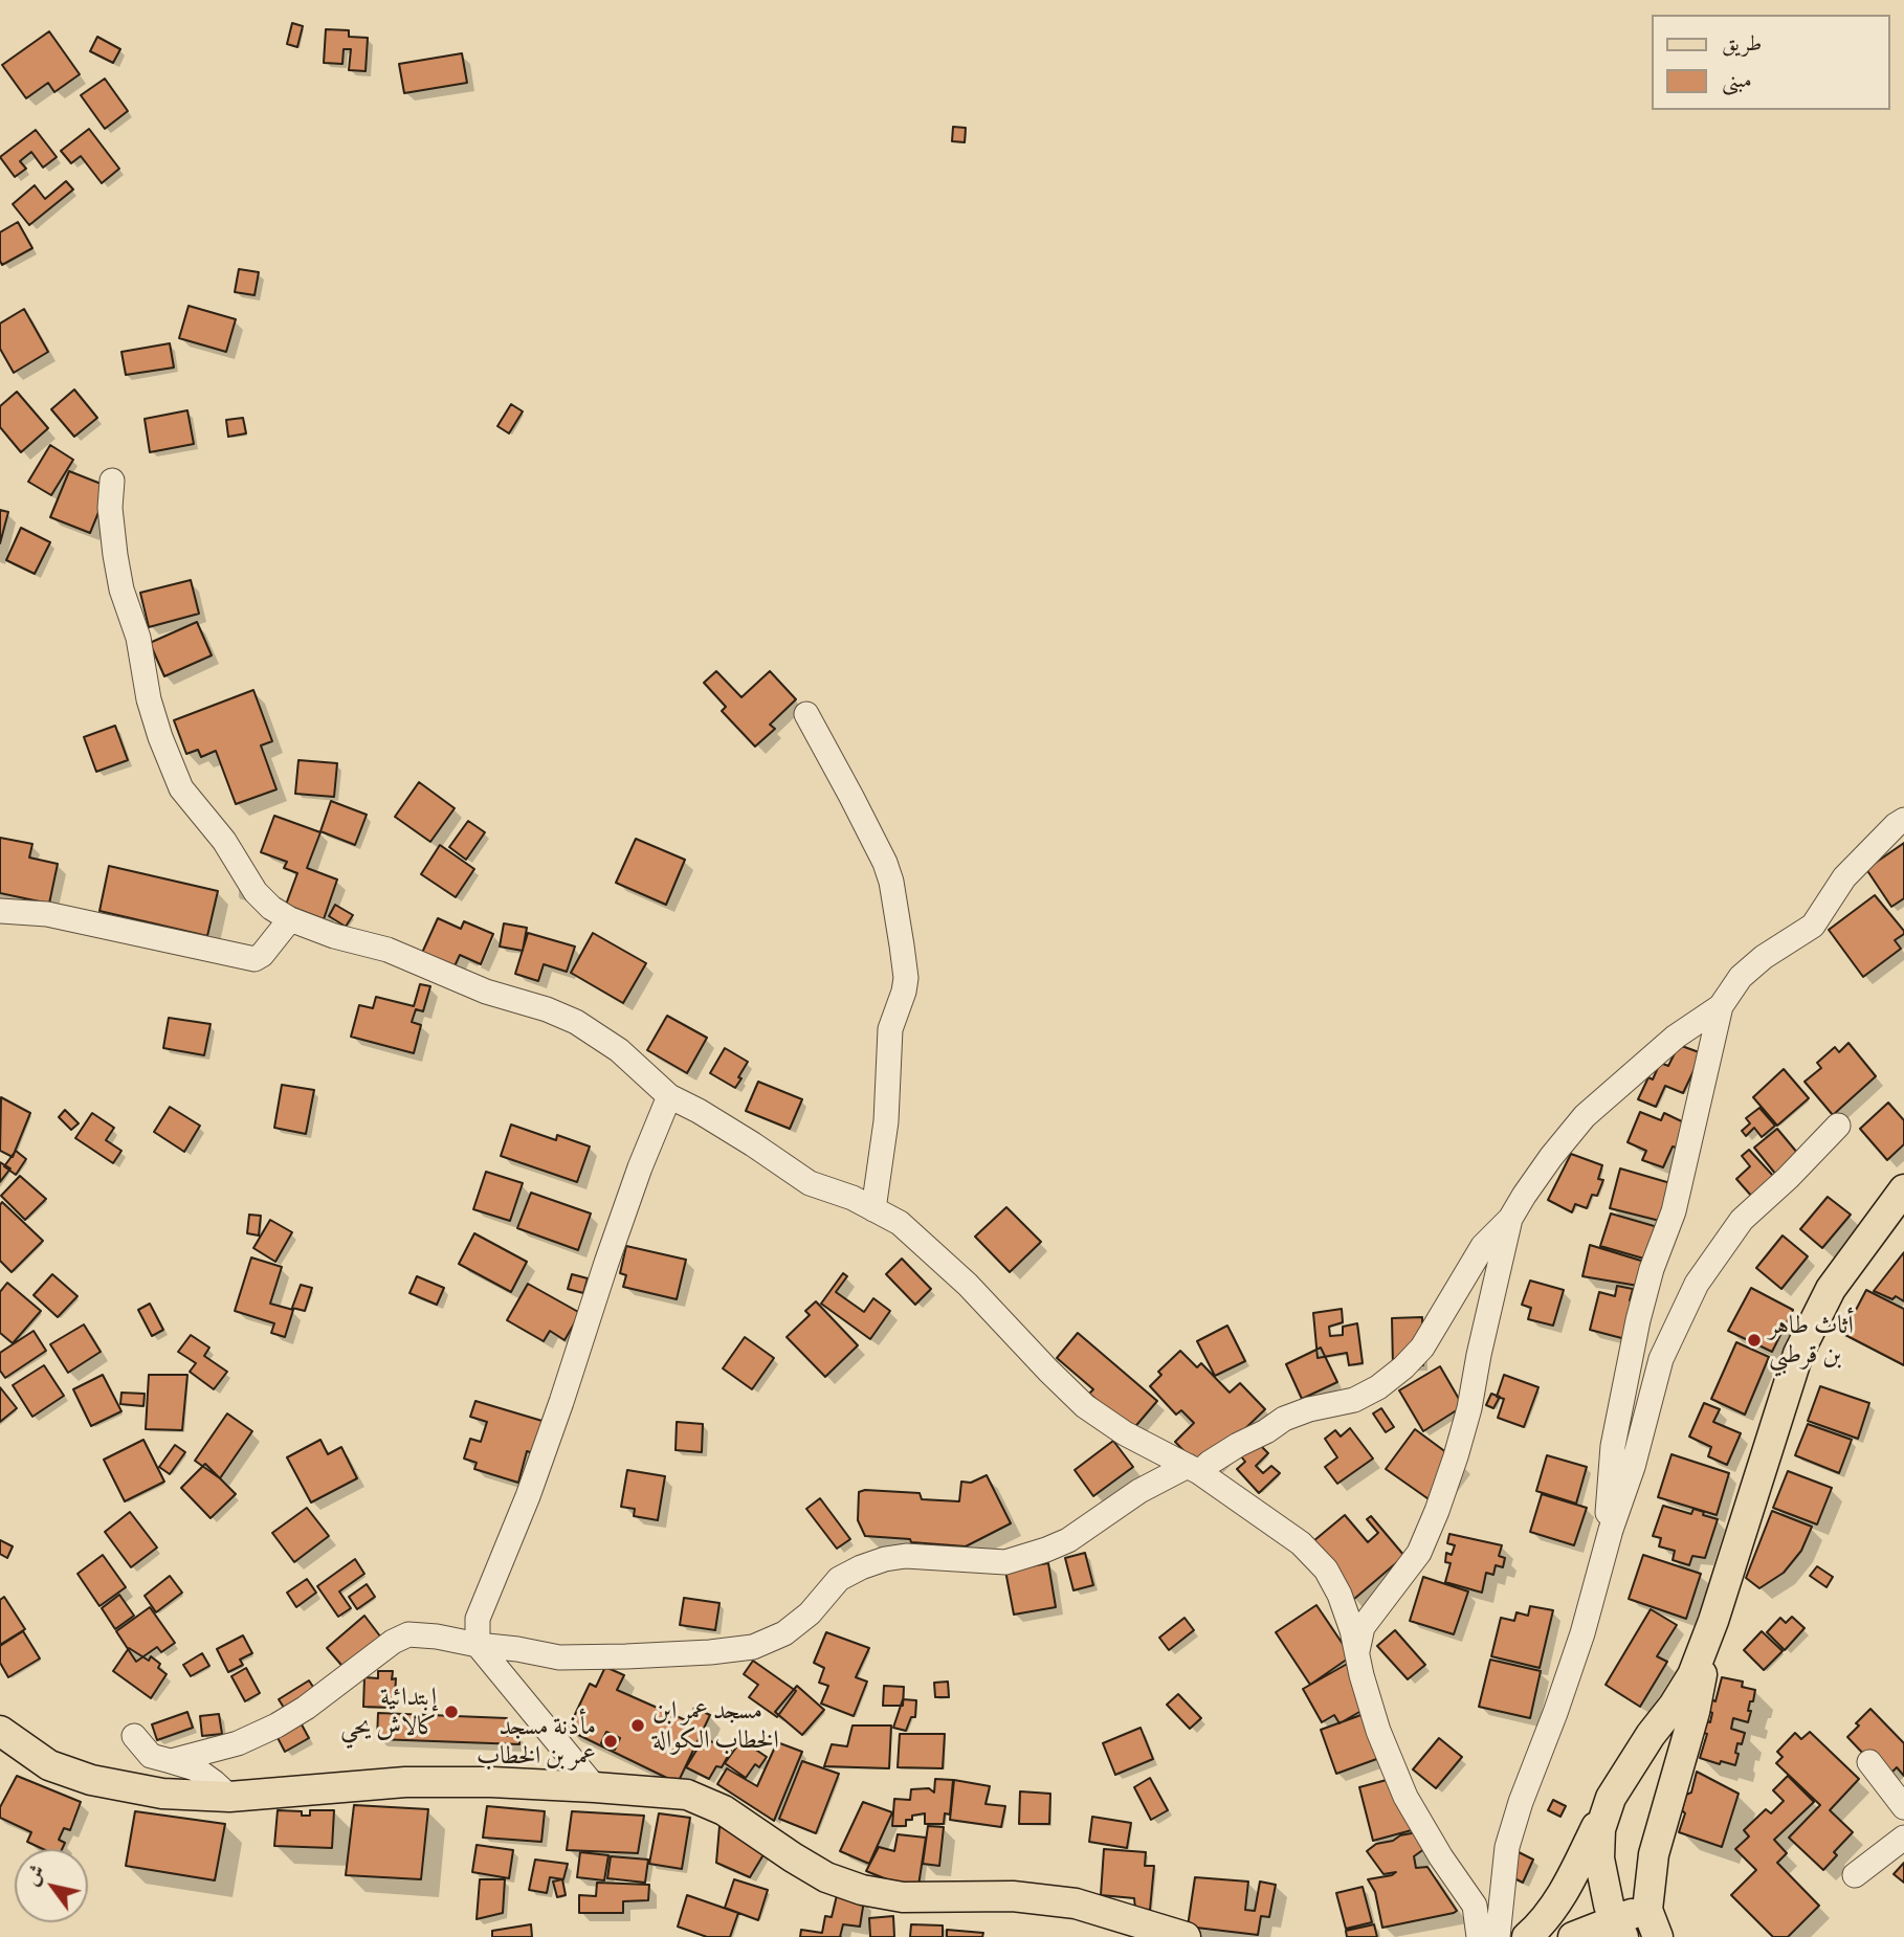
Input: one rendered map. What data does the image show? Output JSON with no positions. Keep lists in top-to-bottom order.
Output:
{
  "places": [
    "أثاث طاهر بن قرطبي",
    "إبتدائية كالاش يحي",
    "مسجد عمر ابن الخطاب الكوالة",
    "مأذنة مسجد عمر بن الخطاب"
  ],
  "legend": ["طريق", "مبنى"],
  "north": "top left"
}
